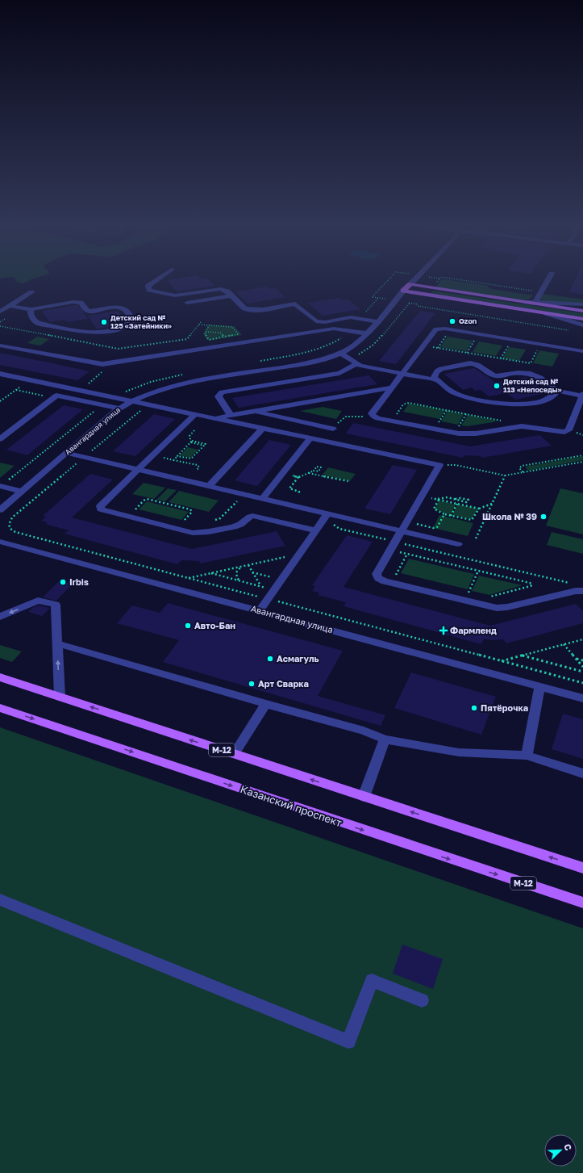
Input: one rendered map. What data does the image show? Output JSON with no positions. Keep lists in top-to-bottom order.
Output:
{
  "streets": {
    "main road": ["М-12", "Казанский проспект"],
    "street": ["Авангардная улица"]
  },
  "places": {
    "other": [
      "Ozon",
      "Детский сад № 125 «Затейники»",
      "Детский сад № 113 «Непоседы»",
      "Школа № 39",
      "Irbis",
      "Авто-Бан",
      "Асмагуль",
      "Арт Сварка",
      "Пятёрочка"
    ],
    "health": ["Фармленд"]
  },
  "north": "top right"
}
